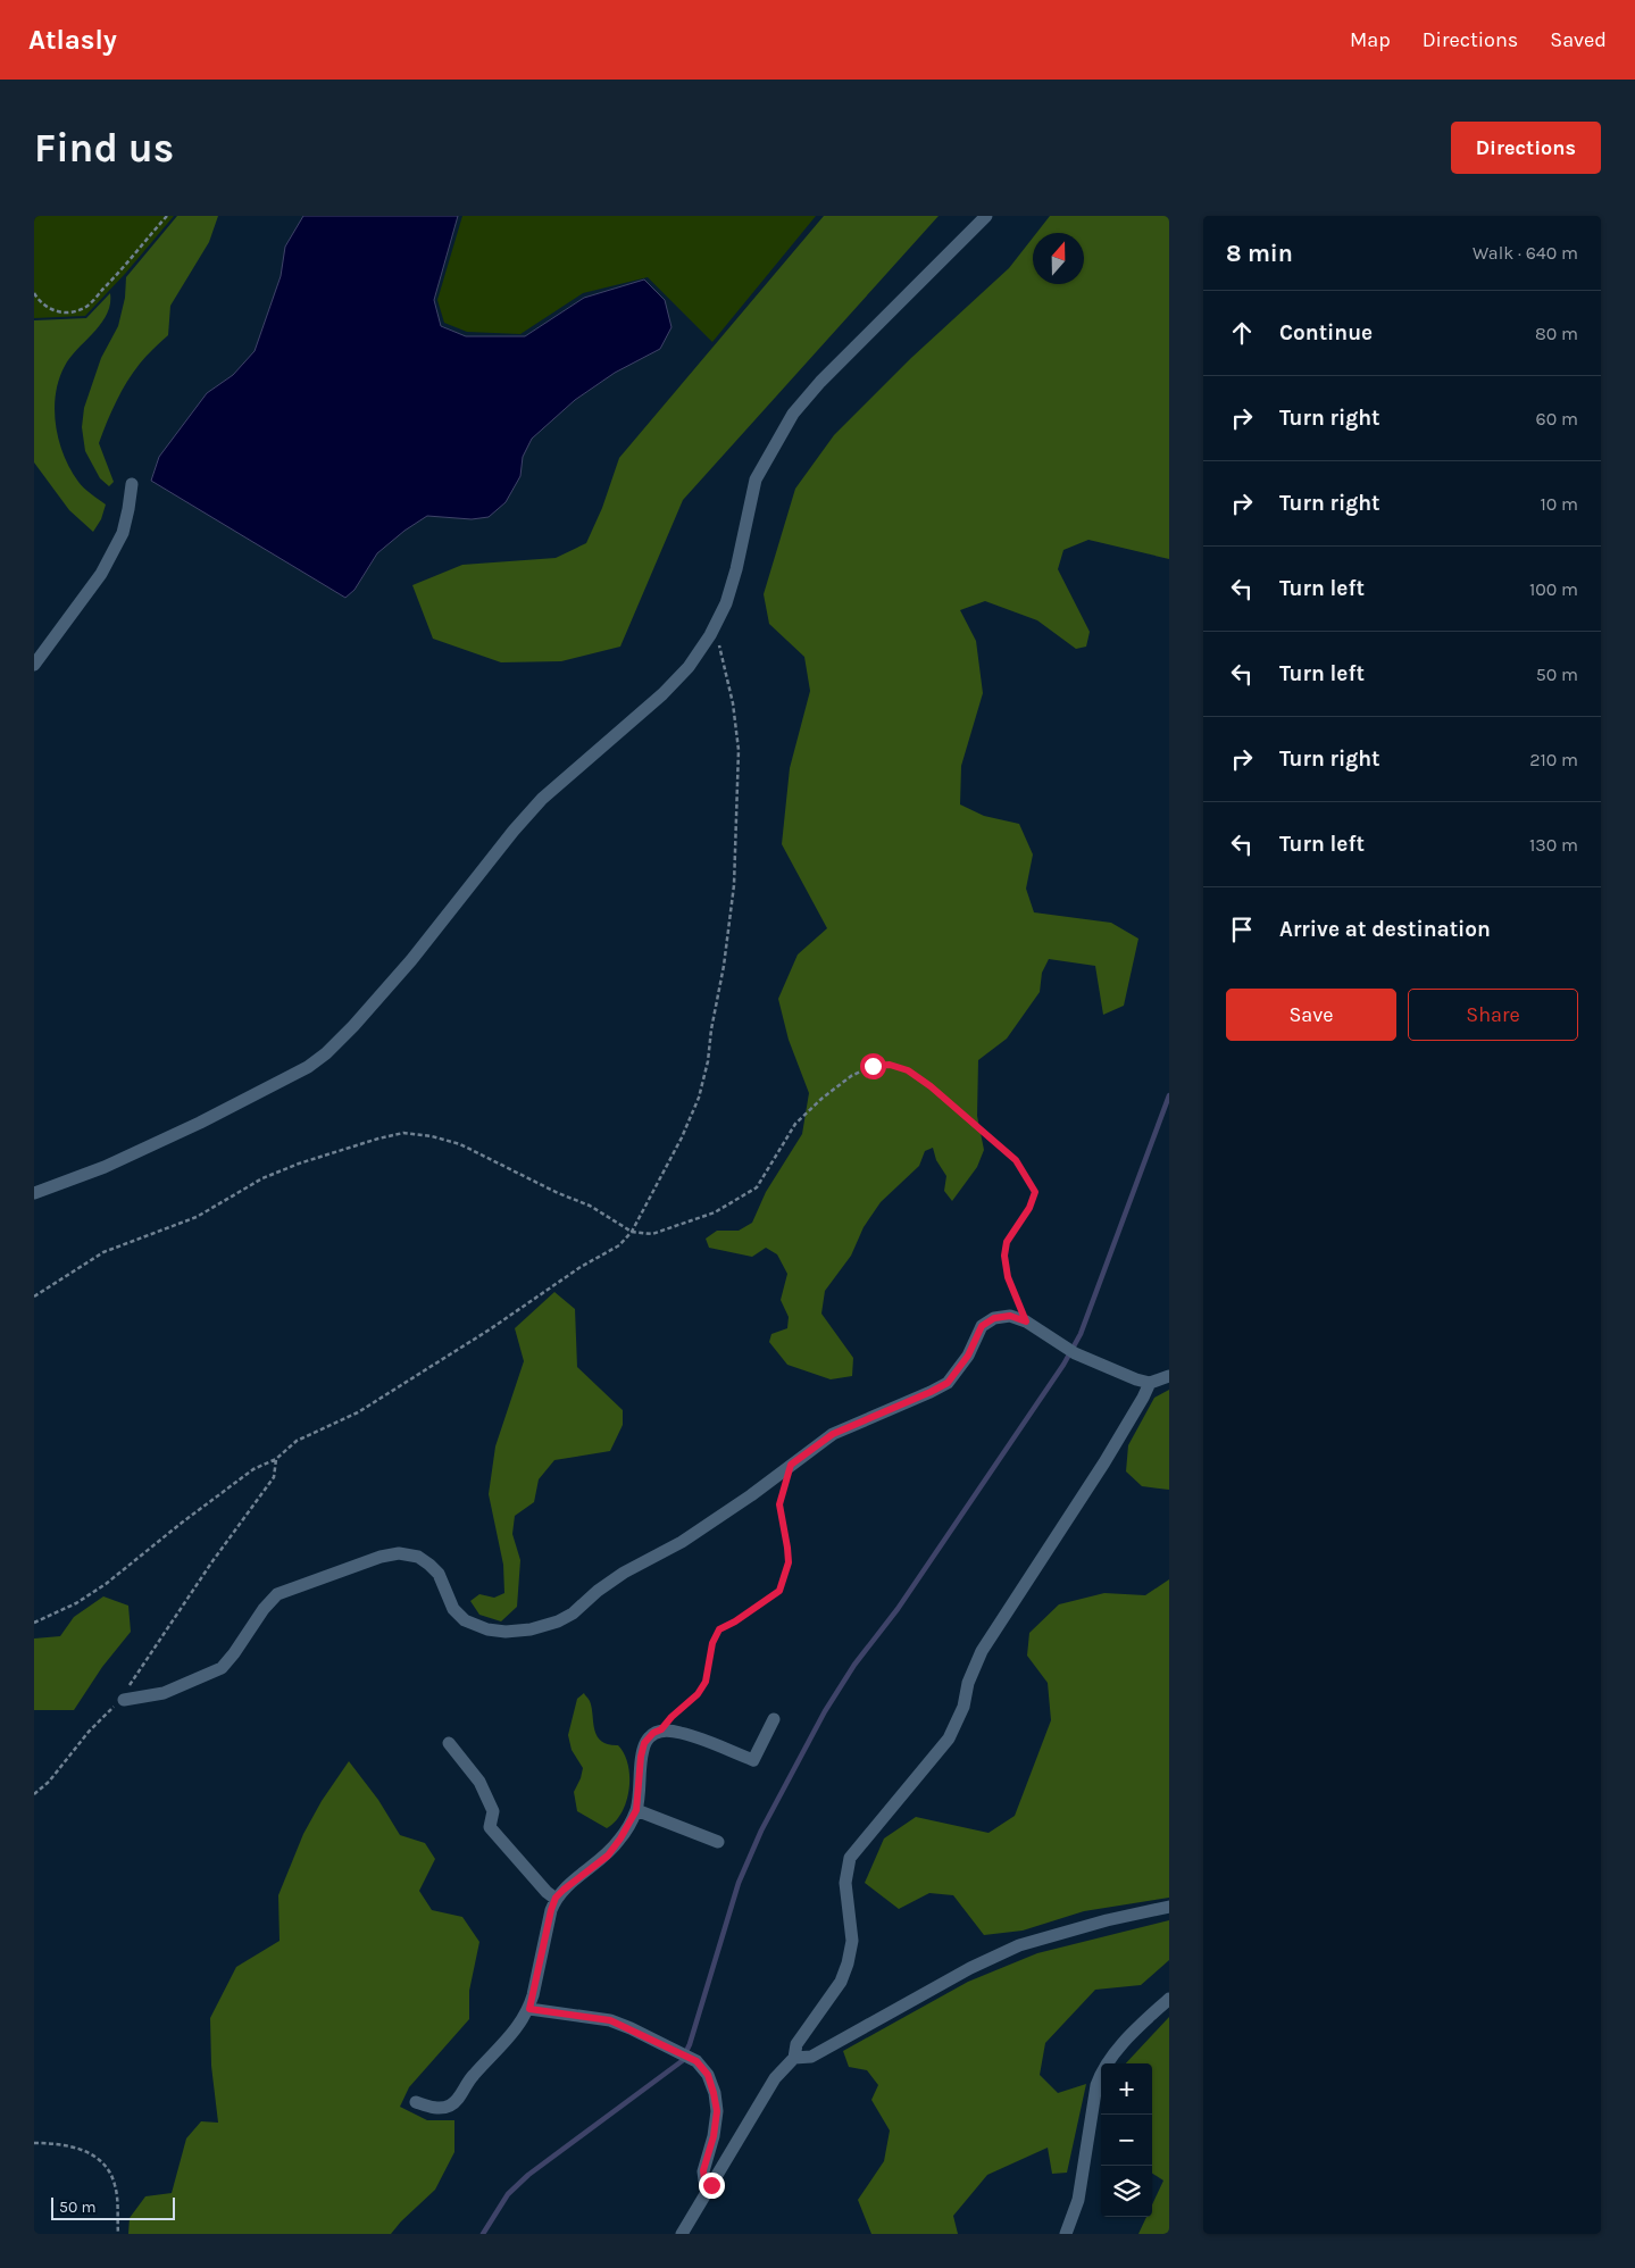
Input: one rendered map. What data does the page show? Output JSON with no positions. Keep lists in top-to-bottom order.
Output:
{
  "scale_bar": "50 m",
  "north": "top",
  "page": {
    "header": "Atlasly",
    "nav": ["Map", "Directions", "Saved"],
    "buttons": [
      "Directions",
      ["Save", "Share"]
    ],
    "title": "Find us",
    "heading": ["8 min", "Walk · 640 m"],
    "list": [
      ["Continue", "80 m"],
      ["Turn right", "60 m"],
      ["Turn right", "10 m"],
      ["Turn left", "100 m"],
      ["Turn left", "50 m"],
      ["Turn right", "210 m"],
      ["Turn left", "130 m"],
      "Arrive at destination"
    ],
    "map_buttons": ["+", "−"],
    "scale": "50 m"
  }
}
